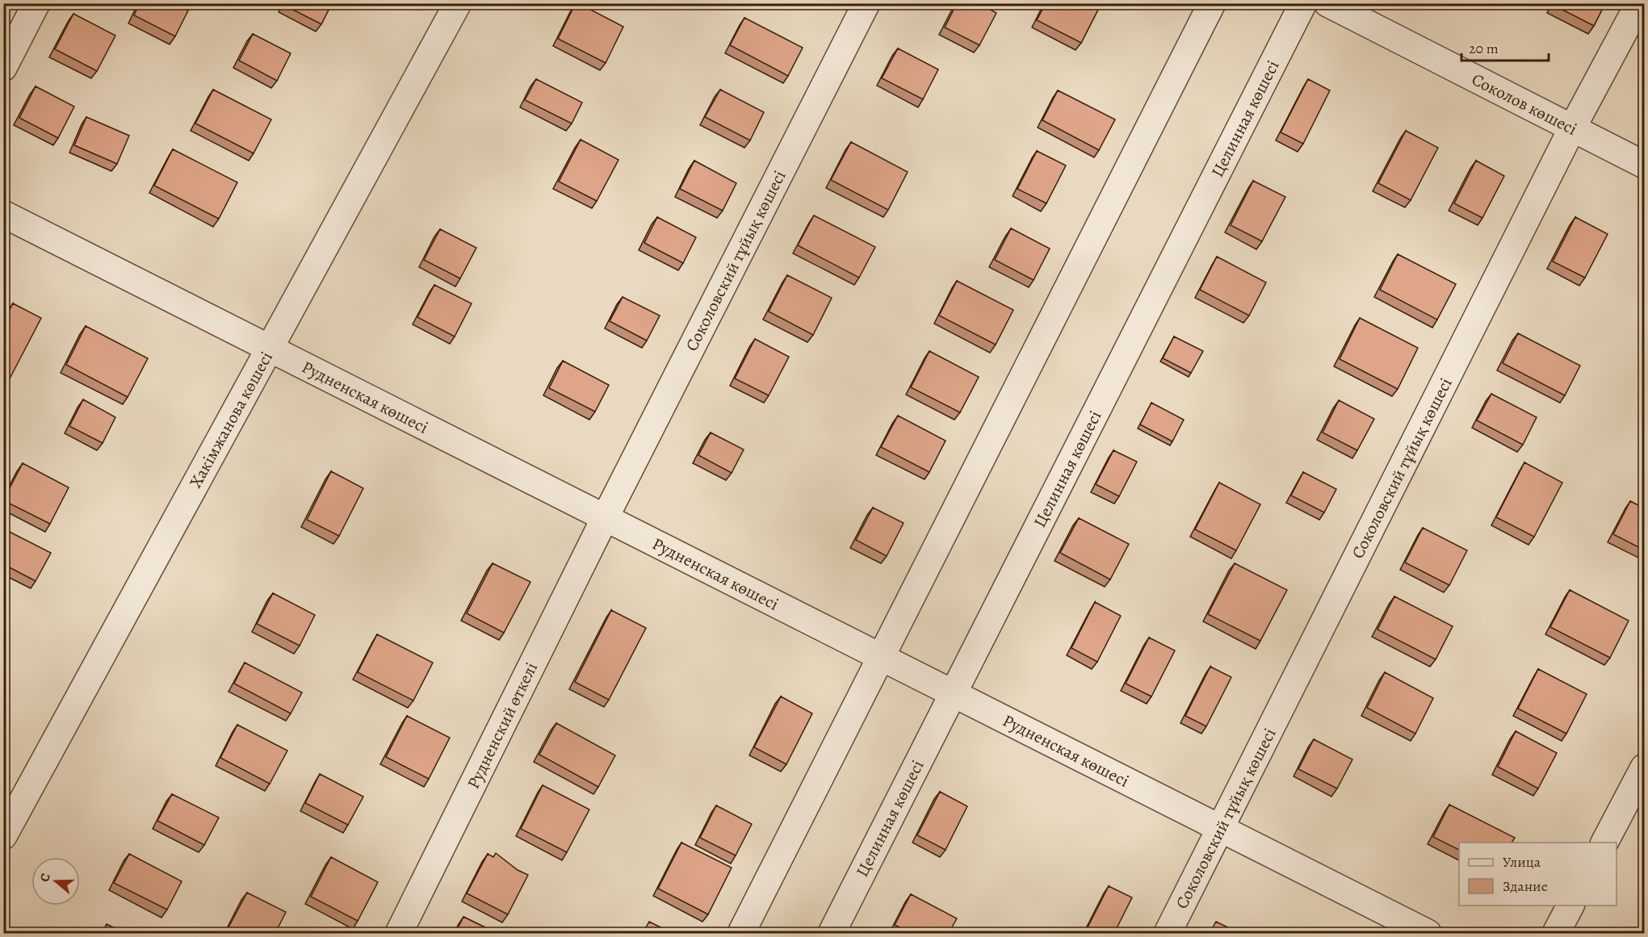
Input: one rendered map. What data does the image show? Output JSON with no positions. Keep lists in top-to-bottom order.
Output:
{
  "streets": {
    "street": [
      "Соколов көшесі",
      "Целинная көшесі",
      "Соколовский тұйық көшесі",
      "Рудненская көшесі",
      "Хакімжанова көшесі",
      "Рудненский өткелі"
    ]
  },
  "crossings": [
    ["Соколов көшесі", "Соколовский тұйық көшесі"],
    ["Целинная көшесі", "Рудненская көшесі"],
    ["Соколовский тұйық көшесі", "Рудненская көшесі"],
    ["Соколовский тұйық көшесі", "Рудненский өткелі"],
    ["Рудненская көшесі", "Хакімжанова көшесі"],
    ["Рудненская көшесі", "Рудненский өткелі"]
  ],
  "legend": ["Улица", "Здание"],
  "scale_bar": "20 m",
  "north": "left"
}
